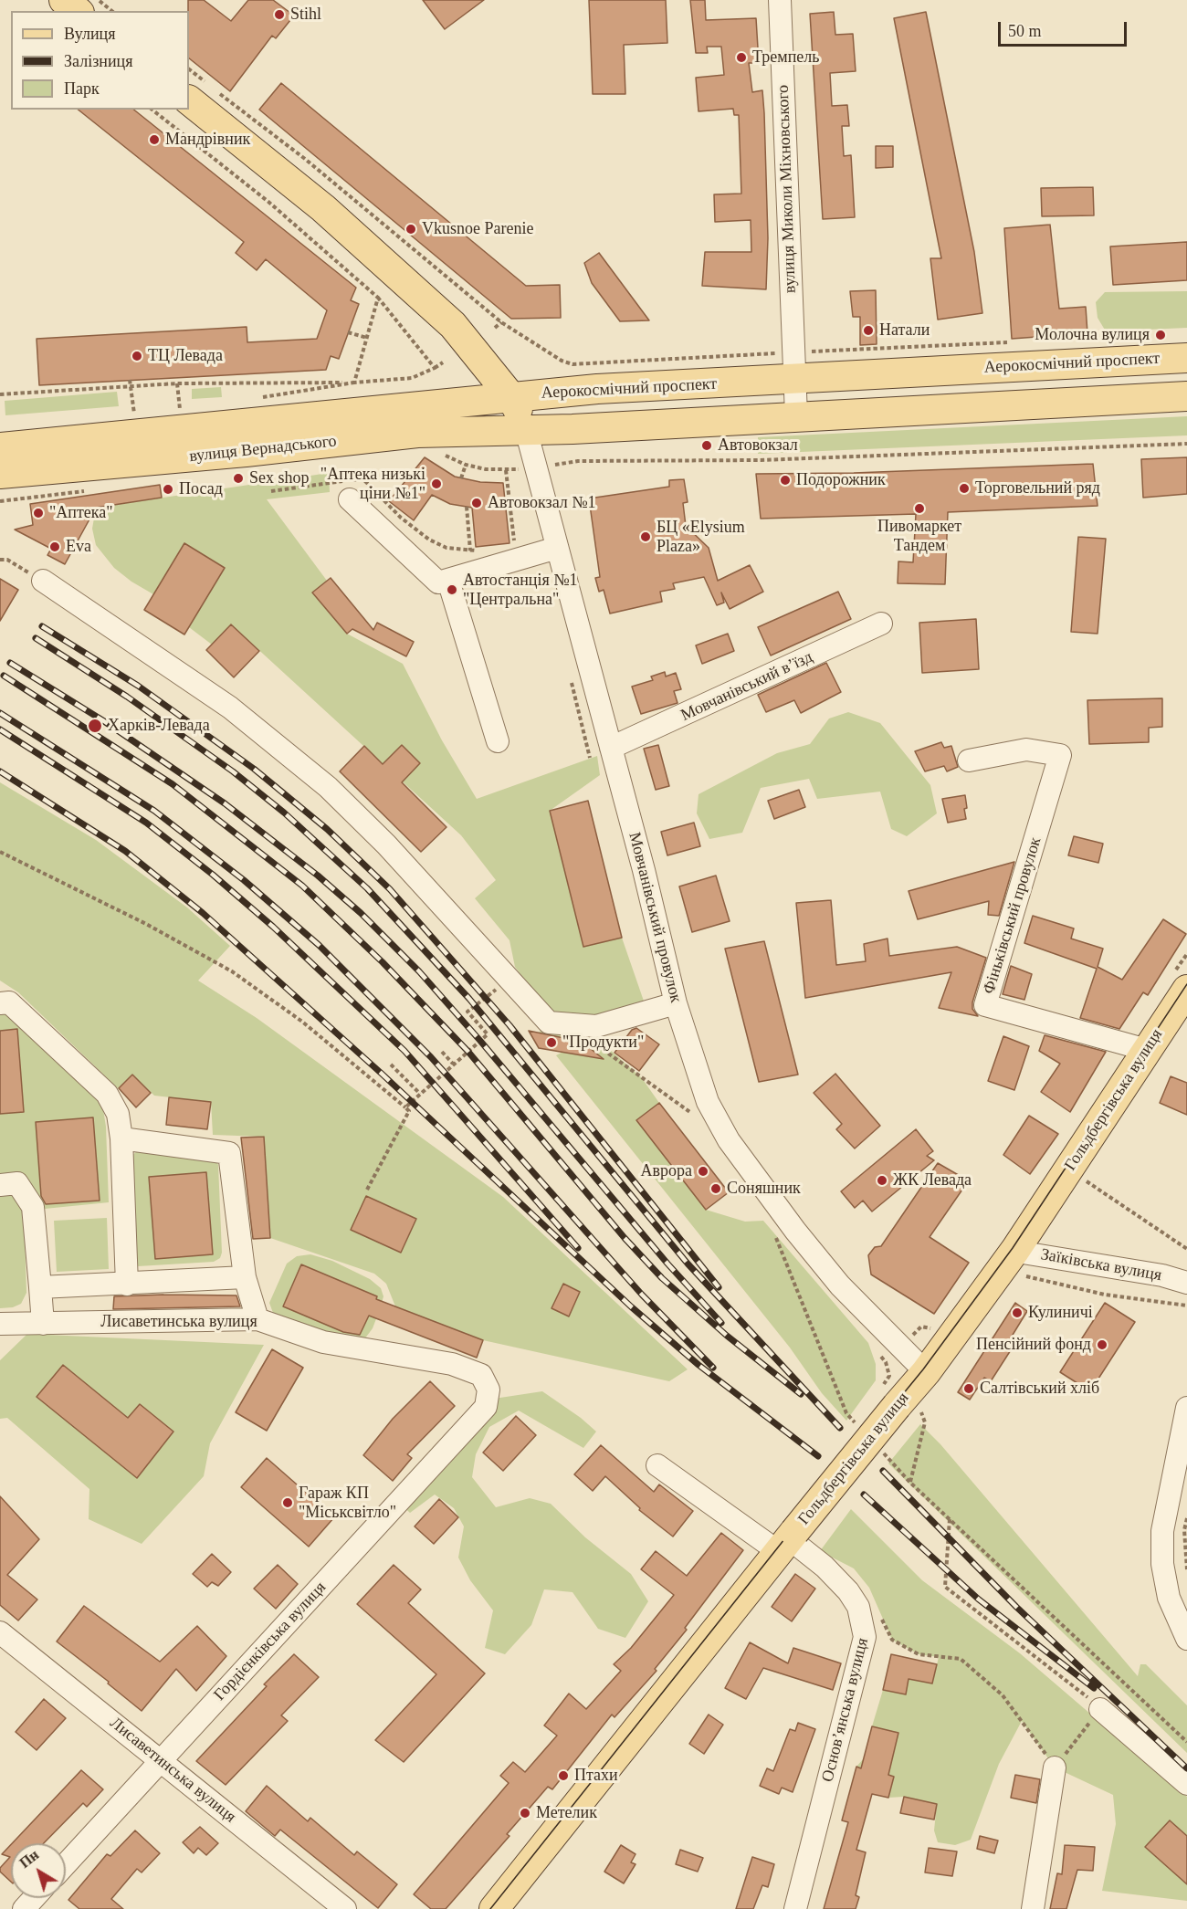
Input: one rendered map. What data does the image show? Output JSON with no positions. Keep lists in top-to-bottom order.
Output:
{
  "streets": {
    "main road": [
      "Аерокосмічний проспект",
      "вулиця Вернадського",
      "Мовчанівський провулок",
      "Гольдбергівська вулиця"
    ],
    "street": [
      "вулиця Миколи Міхновського",
      "Мовчанівський в’їзд",
      "Фіньківський провулок",
      "Заїківська вулиця",
      "Лисаветинська вулиця",
      "Гордієнківська вулиця",
      "Основ’янська вулиця"
    ]
  },
  "crossings": [
    ["вулиця Миколи Міхновського", "Аерокосмічний проспект"],
    ["Аерокосмічний проспект", "вулиця Вернадського"],
    ["Аерокосмічний проспект", "Мовчанівський провулок"],
    ["вулиця Вернадського", "Мовчанівський провулок"],
    ["Мовчанівський в’їзд", "Мовчанівський провулок"],
    ["Фіньківський провулок", "Гольдбергівська вулиця"],
    ["Мовчанівський провулок", "Гольдбергівська вулиця"],
    ["Гольдбергівська вулиця", "Заїківська вулиця"],
    ["Гольдбергівська вулиця", "Основ’янська вулиця"],
    ["Лисаветинська вулиця", "Гордієнківська вулиця"]
  ],
  "places": [
    "Stihl",
    "Тремпель",
    "Мандрівник",
    "Vkusnoe Parenie",
    "Натали",
    "Молочна вулиця",
    "ТЦ Левада",
    "Автовокзал",
    "Sex shop",
    "Подорожник",
    "\"Аптека низькі ціни №1\"",
    "Торговельний ряд",
    "Посад",
    "Автовокзал №1",
    "Пивомаркет Тандем",
    "\"Аптека\"",
    "БЦ «Elysium Plaza»",
    "Eva",
    "Автостанція №1 \"Центральна\"",
    "Харків-Левада",
    "\"Продукти\"",
    "Аврора",
    "ЖК Левада",
    "Соняшник",
    "Кулиничі",
    "Пенсійний фонд",
    "Салтівський хліб",
    "Гараж КП \"Міськсвітло\"",
    "Птахи",
    "Метелик"
  ],
  "legend": ["Вулиця", "Залізниця", "Парк"],
  "scale_bar": "50 m",
  "north": "top left"
}
